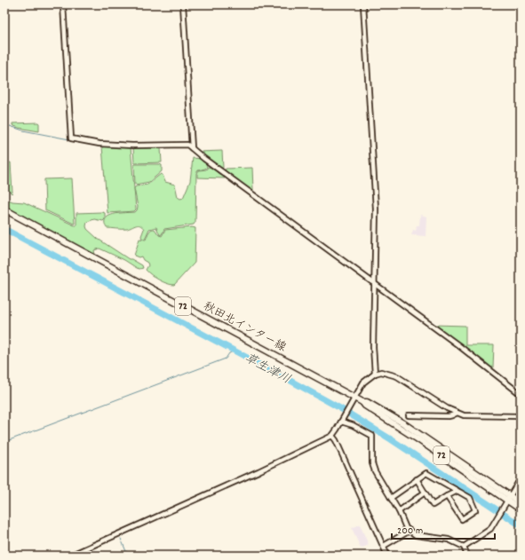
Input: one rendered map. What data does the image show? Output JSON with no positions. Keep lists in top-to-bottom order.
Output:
{
  "streets": {
    "main road": ["72", "秋田北インター線"]
  },
  "water": ["草生津川"],
  "scale_bar": "200 m"
}
